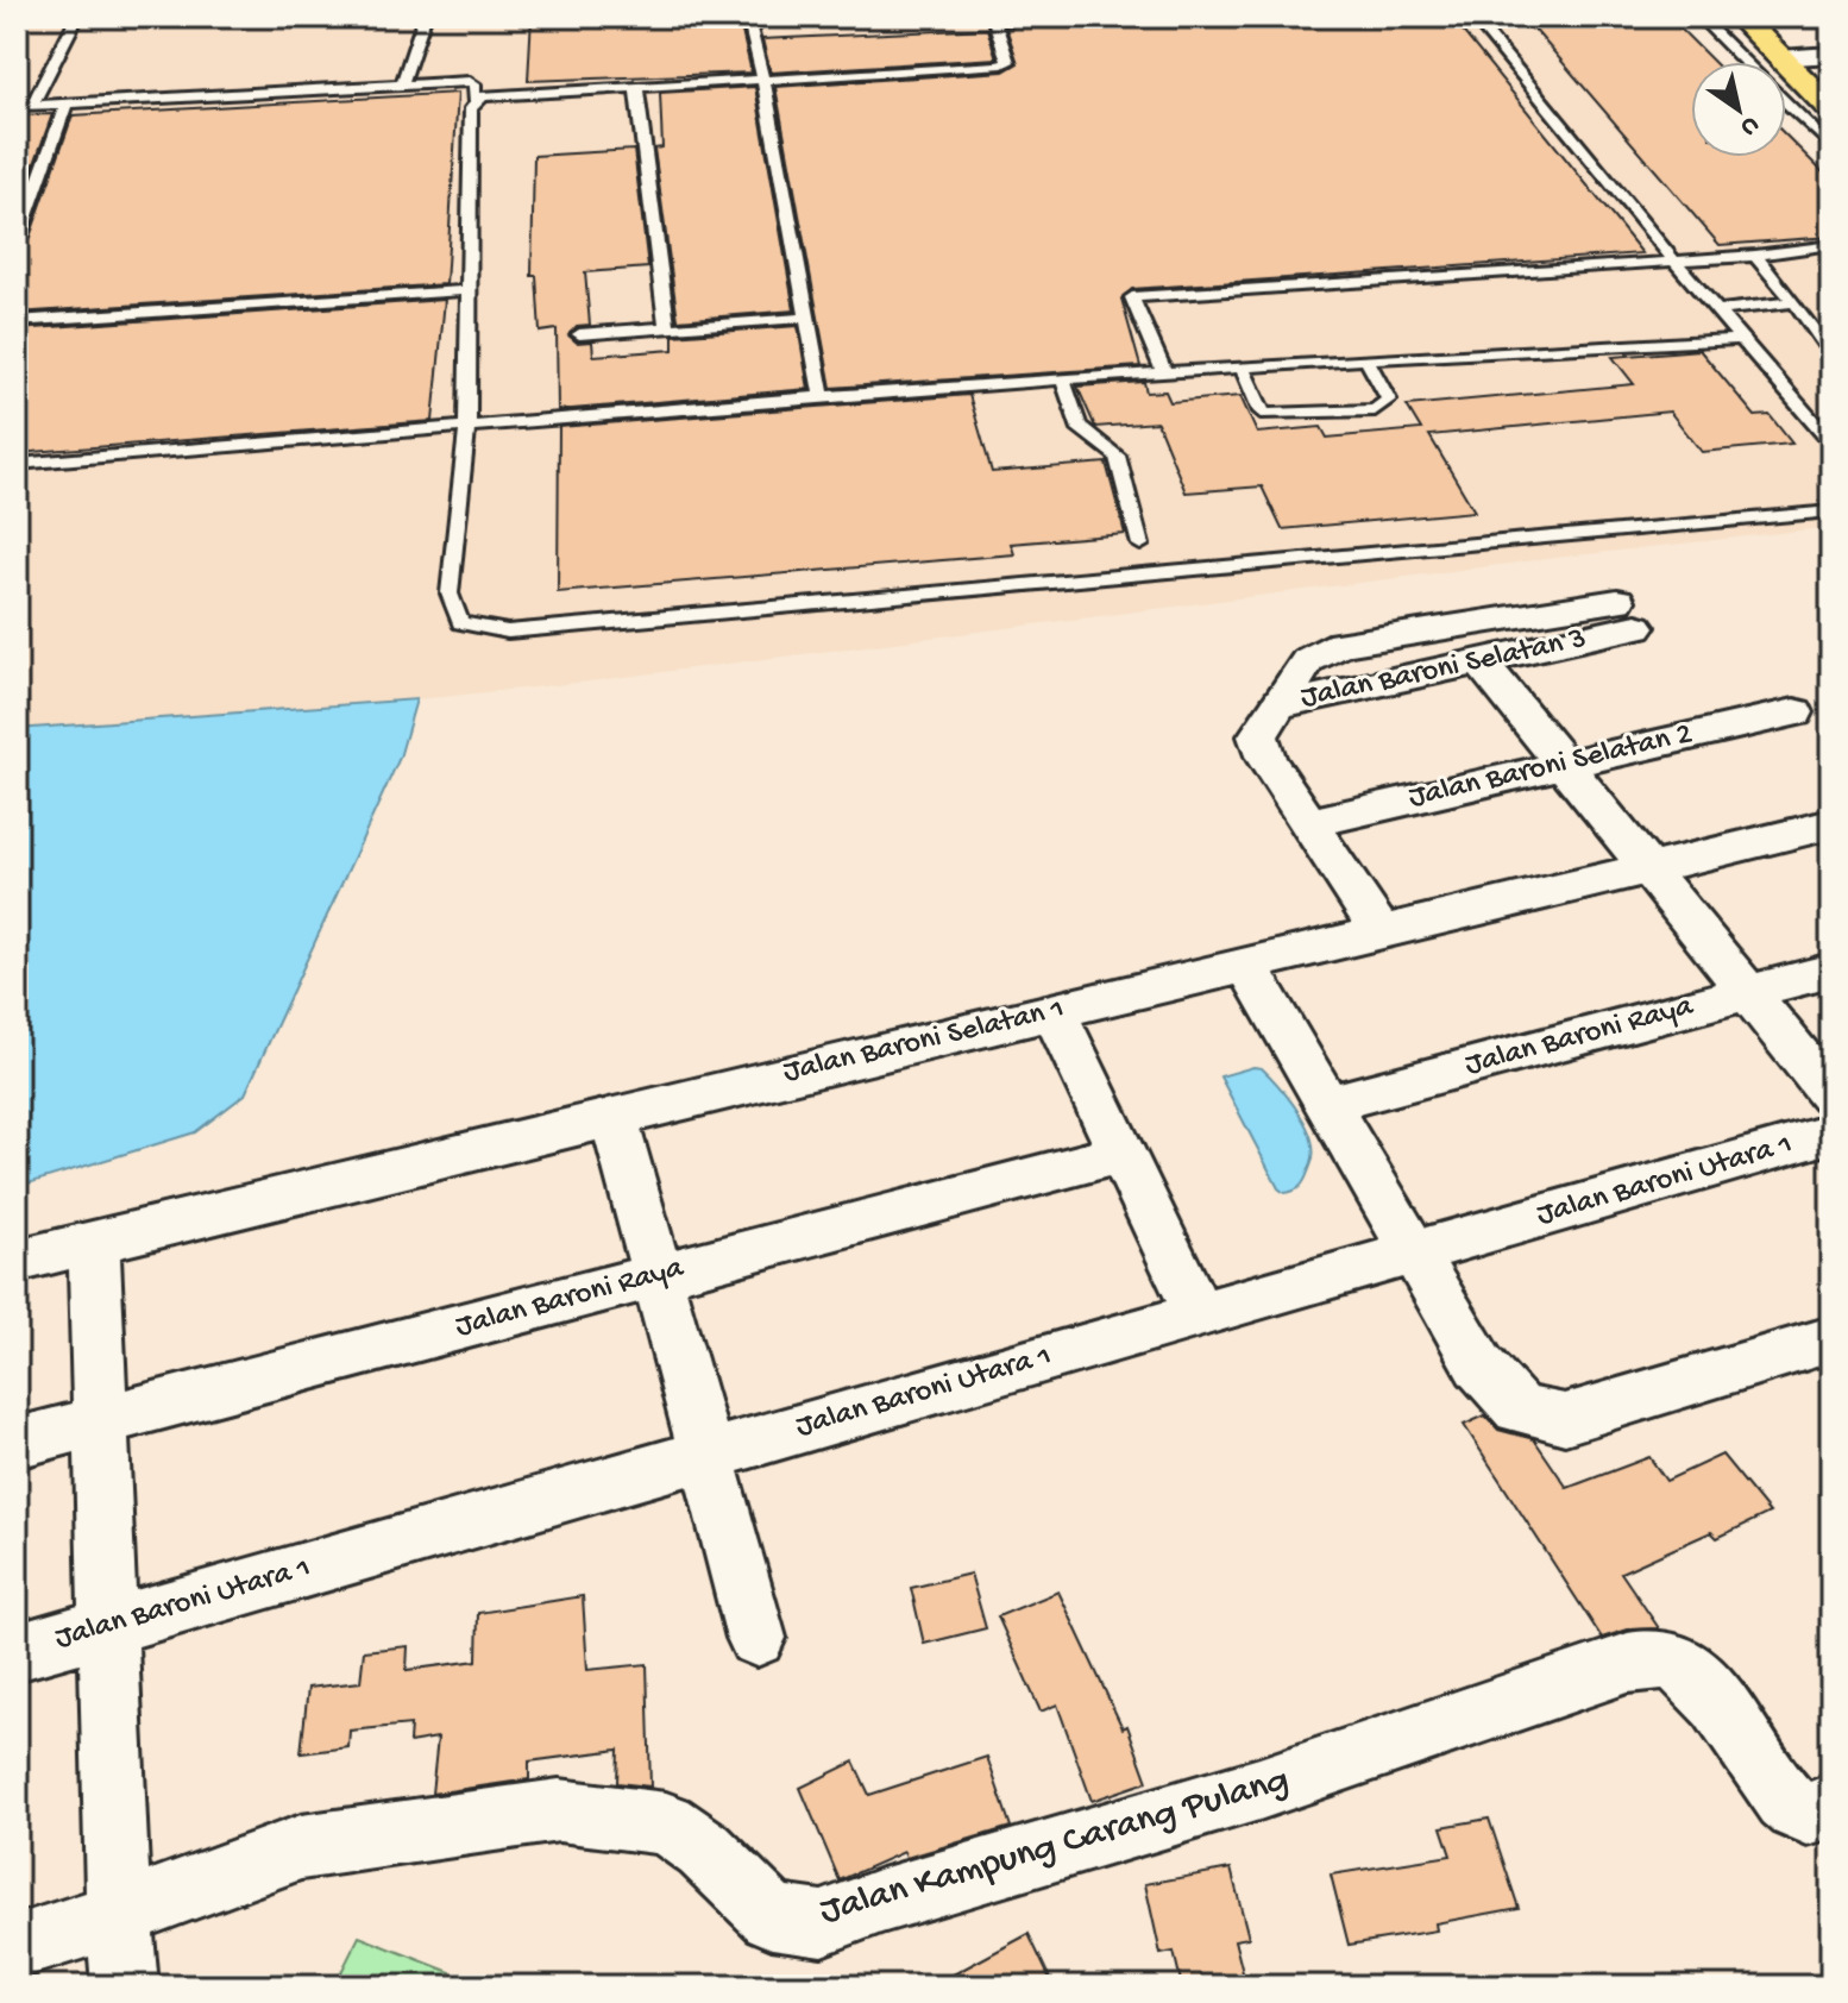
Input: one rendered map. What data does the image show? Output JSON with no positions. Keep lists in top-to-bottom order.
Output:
{
  "streets": {
    "street": [
      "Jalan Baroni Selatan 3",
      "Jalan Baroni Selatan 2",
      "Jalan Baroni Raya",
      "Jalan Baroni Selatan 1",
      "Jalan Baroni Utara 1",
      "Jalan Kampung Carang Pulang"
    ]
  },
  "north": "bottom right"
}
